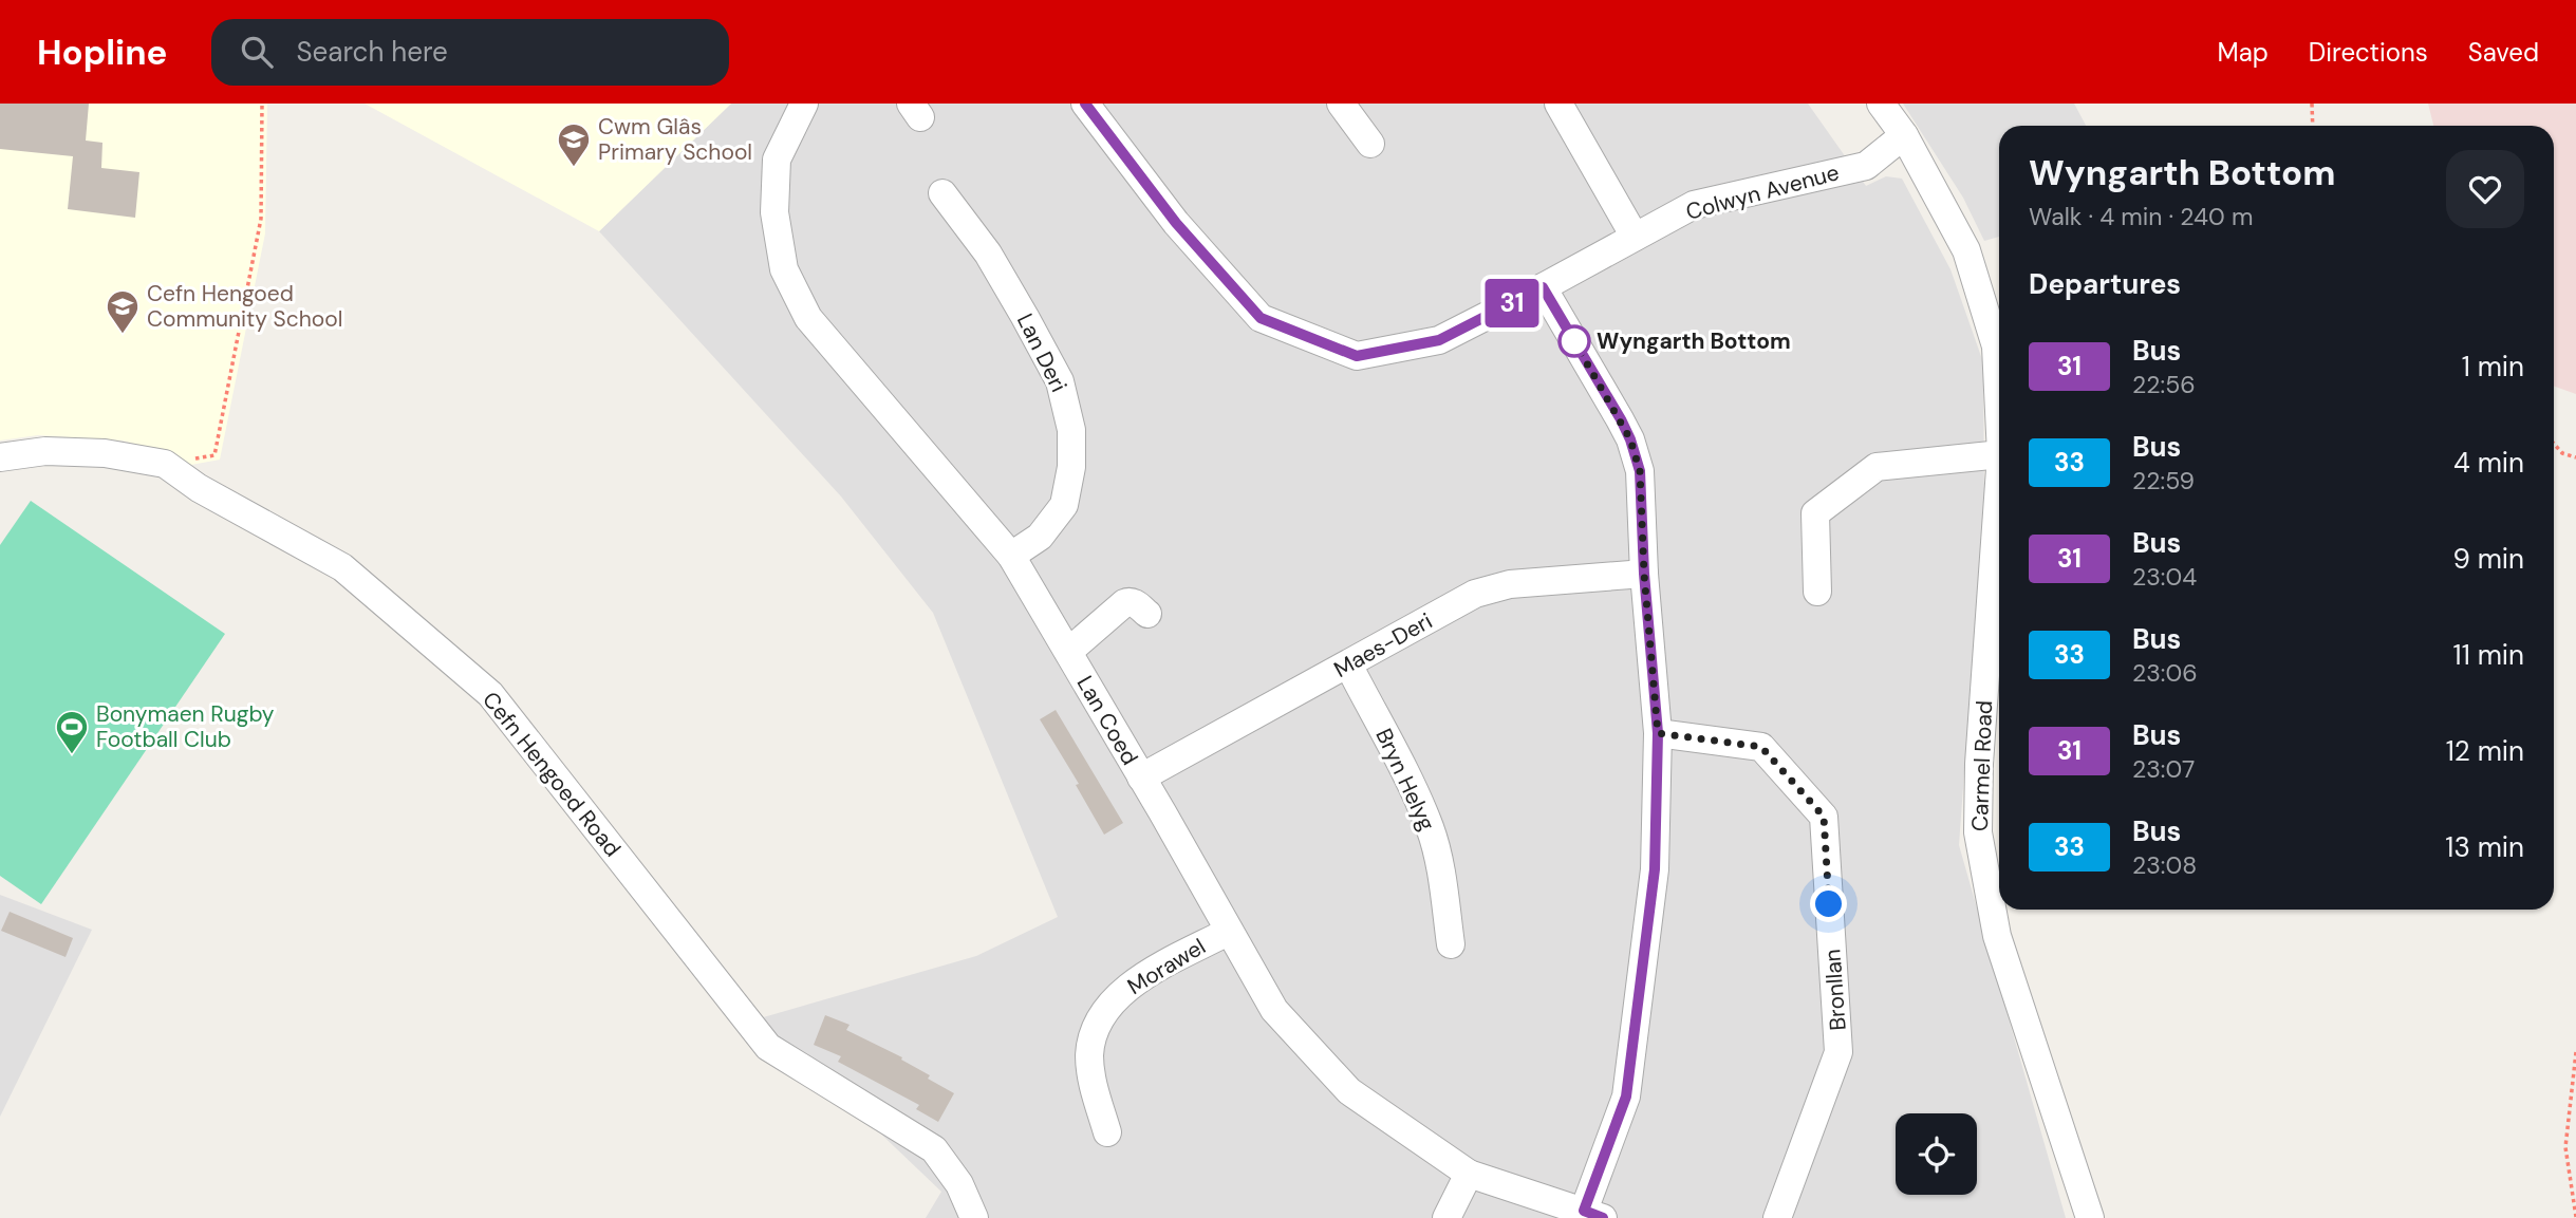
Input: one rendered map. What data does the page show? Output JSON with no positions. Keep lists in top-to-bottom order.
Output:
{
  "streets": {
    "street": [
      "Colwyn Avenue",
      "Lan Deri",
      "Maes-Deri",
      "Lan Coed",
      "Carmel Road",
      "Cefn Hengoed Road",
      "Bryn Helyg",
      "Morawel",
      "Bronllan"
    ]
  },
  "crossings": [
    ["Colwyn Avenue", "Carmel Road"],
    ["Lan Deri", "Lan Coed"],
    ["Maes-Deri", "Lan Coed"],
    ["Maes-Deri", "Bryn Helyg"],
    ["Lan Coed", "Morawel"]
  ],
  "places": {
    "school or university": ["Cwm Glâs Primary School", "Cefn Hengoed Community School"],
    "other": ["Wyngarth Bottom"],
    "sports": ["Bonymaen Rugby Football Club"]
  },
  "lines": ["bus line 31"],
  "page": {
    "header": "Hopline",
    "search": "Search here",
    "nav": ["Map", "Directions", "Saved"],
    "on_map": "31",
    "heading": [
      ["Wyngarth Bottom", "Walk · 4 min · 240 m"],
      "Departures"
    ],
    "list": [
      {
        "mark": "31",
        "name": "Bus",
        "note": "22:56",
        "value": "1 min"
      },
      {
        "mark": "33",
        "name": "Bus",
        "note": "22:59",
        "value": "4 min"
      },
      {
        "mark": "31",
        "name": "Bus",
        "note": "23:04",
        "value": "9 min"
      },
      {
        "mark": "33",
        "name": "Bus",
        "note": "23:06",
        "value": "11 min"
      },
      {
        "mark": "31",
        "name": "Bus",
        "note": "23:07",
        "value": "12 min"
      },
      {
        "mark": "33",
        "name": "Bus",
        "note": "23:08",
        "value": "13 min"
      }
    ]
  }
}
